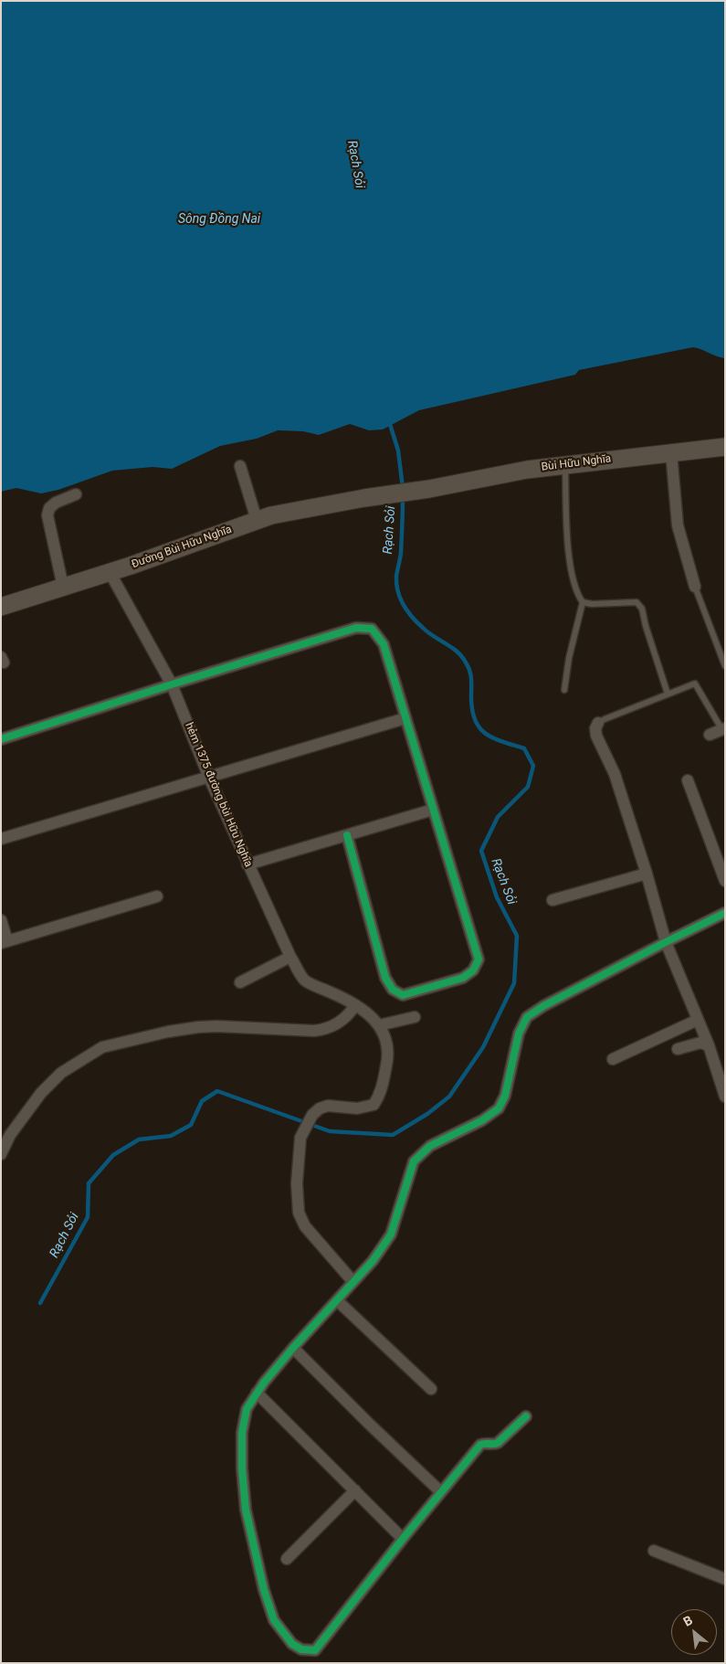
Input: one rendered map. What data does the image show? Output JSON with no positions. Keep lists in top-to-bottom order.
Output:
{
  "streets": {
    "main road": ["Bùi Hữu Nghĩa", "Đường Bùi Hữu Nghĩa"],
    "street": ["hẻm 1375 đường bùi Hữu Nghĩa"]
  },
  "crossings": [
    ["Bùi Hữu Nghĩa", "Đường Bùi Hữu Nghĩa"],
    ["Đường Bùi Hữu Nghĩa", "hẻm 1375 đường bùi Hữu Nghĩa"]
  ],
  "water": ["Rạch Sỏi", "Sông Đồng Nai"],
  "north": "top left"
}
